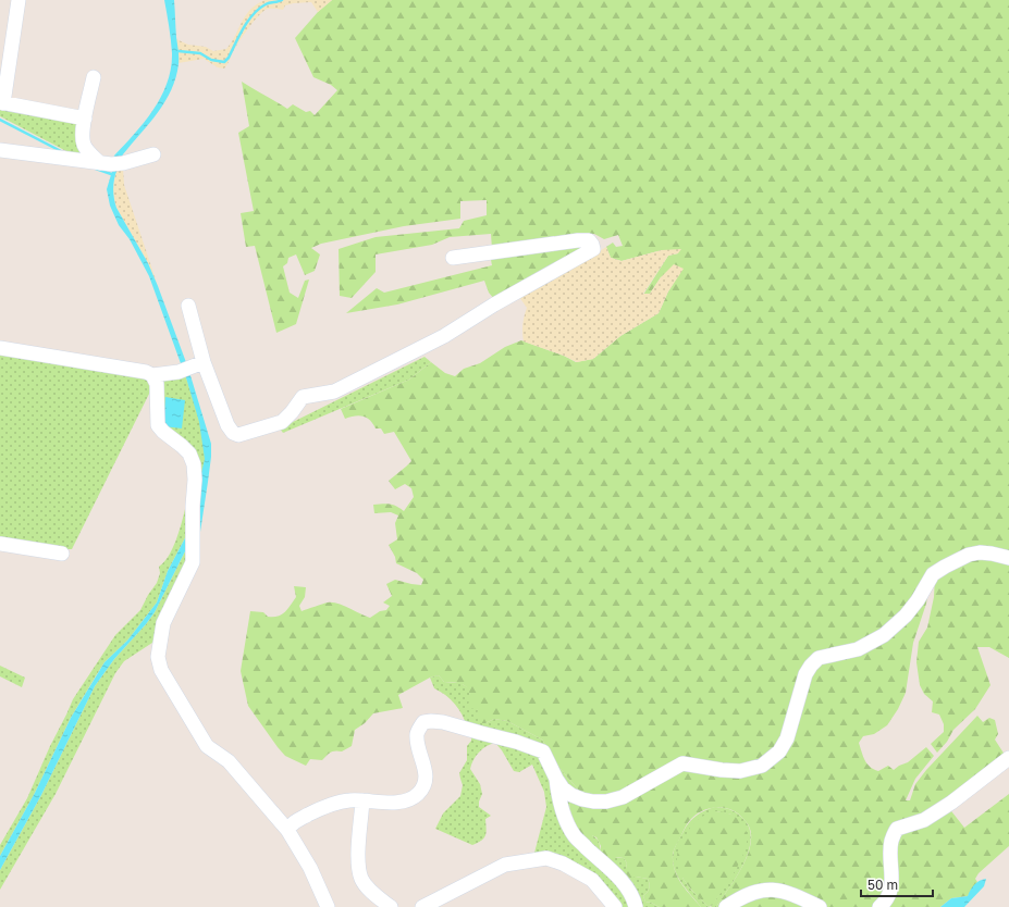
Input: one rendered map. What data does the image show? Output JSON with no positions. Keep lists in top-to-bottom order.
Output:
{
  "scale_bar": "50 m"
}
